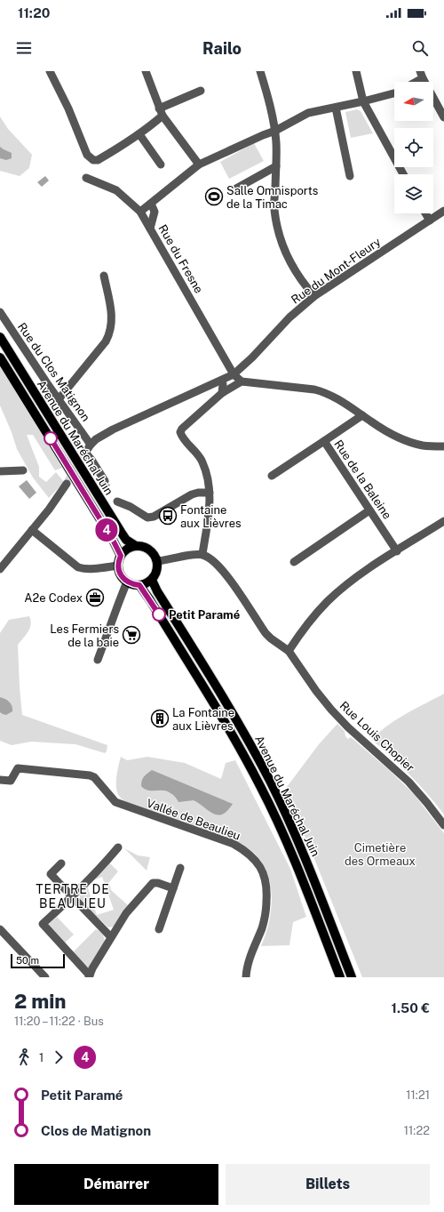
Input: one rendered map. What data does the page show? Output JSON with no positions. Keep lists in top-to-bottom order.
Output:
{
  "streets": {
    "main road": ["Avenue du Maréchal Juin"],
    "street": [
      "Rue du Fresne",
      "Rue du Mont-Fleury",
      "Rue du Clos Matignon",
      "Rue de la Baleine",
      "Rue Louis Chopier",
      "Vallée de Beaulieu"
    ]
  },
  "crossings": [
    ["Rue du Fresne", "Rue du Mont-Fleury"],
    ["Rue du Mont-Fleury", "Rue du Clos Matignon"]
  ],
  "districts": ["TERTRE DE BEAULIEU"],
  "parks": ["Cimetière des Ormeaux"],
  "places": {
    "sports": ["Salle Omnisports de la Timac"],
    "bus stop": ["Fontaine aux Lièvres"],
    "office": ["A2e Codex"],
    "other": ["Petit Paramé"],
    "supermarket": ["Les Fermiers de la baie"],
    "building": ["La Fontaine aux Lièvres"]
  },
  "lines": ["bus line 4"],
  "scale_bar": "50 m",
  "north": "left",
  "page": {
    "status": "11:20",
    "header": "Railo",
    "on_map": "4",
    "scale": "50 m",
    "heading": ["2 min", "11:20 – 11:22 · Bus", "1.50 €"],
    "legs": ["1", "4"],
    "list": [
      {
        "name": "Petit Paramé",
        "value": "11:21"
      },
      {
        "name": "Clos de Matignon",
        "value": "11:22"
      }
    ],
    "buttons": ["Démarrer", "Billets"]
  }
}
